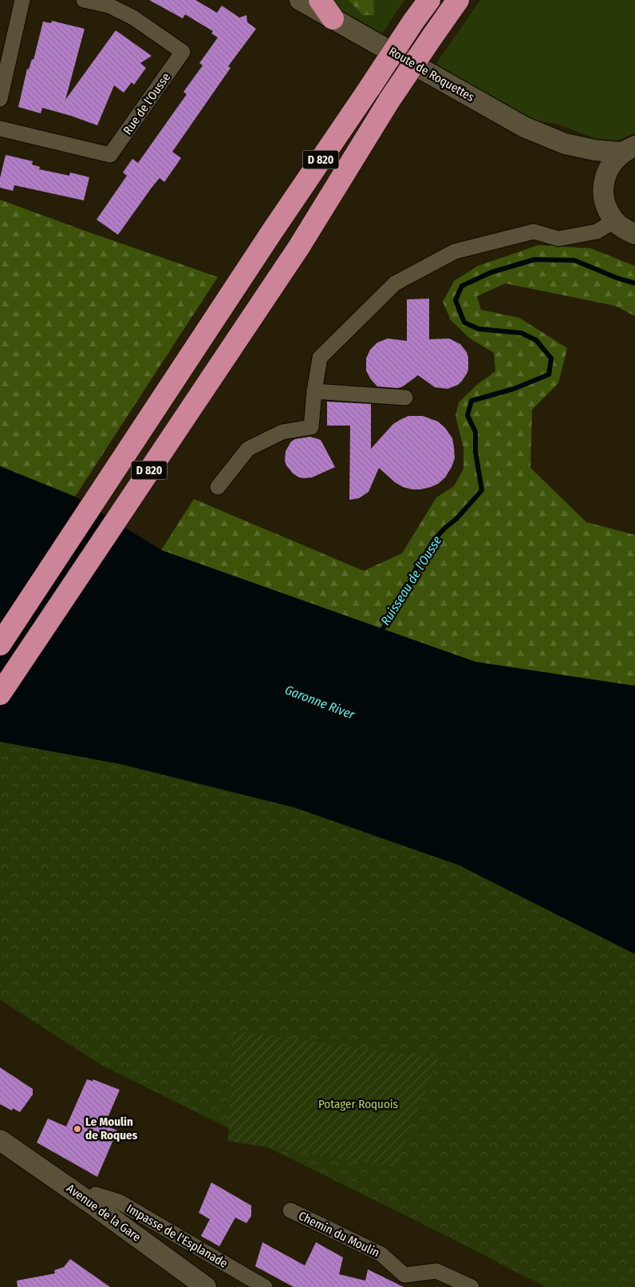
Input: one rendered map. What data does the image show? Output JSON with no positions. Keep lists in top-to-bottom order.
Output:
{
  "streets": {
    "highway": ["D 820"],
    "main road": ["Route de Roquettes", "Avenue de la Gare"],
    "street": ["Rue de l'Ousse", "Chemin du Moulin", "Impasse de l'Esplanade"]
  },
  "crossings": [
    ["Avenue de la Gare", "Impasse de l'Esplanade"]
  ],
  "water": ["Ruisseau de l'Ousse", "Garonne River"],
  "parks": ["Potager Roquois"],
  "places": ["Le Moulin de Roques"]
}
